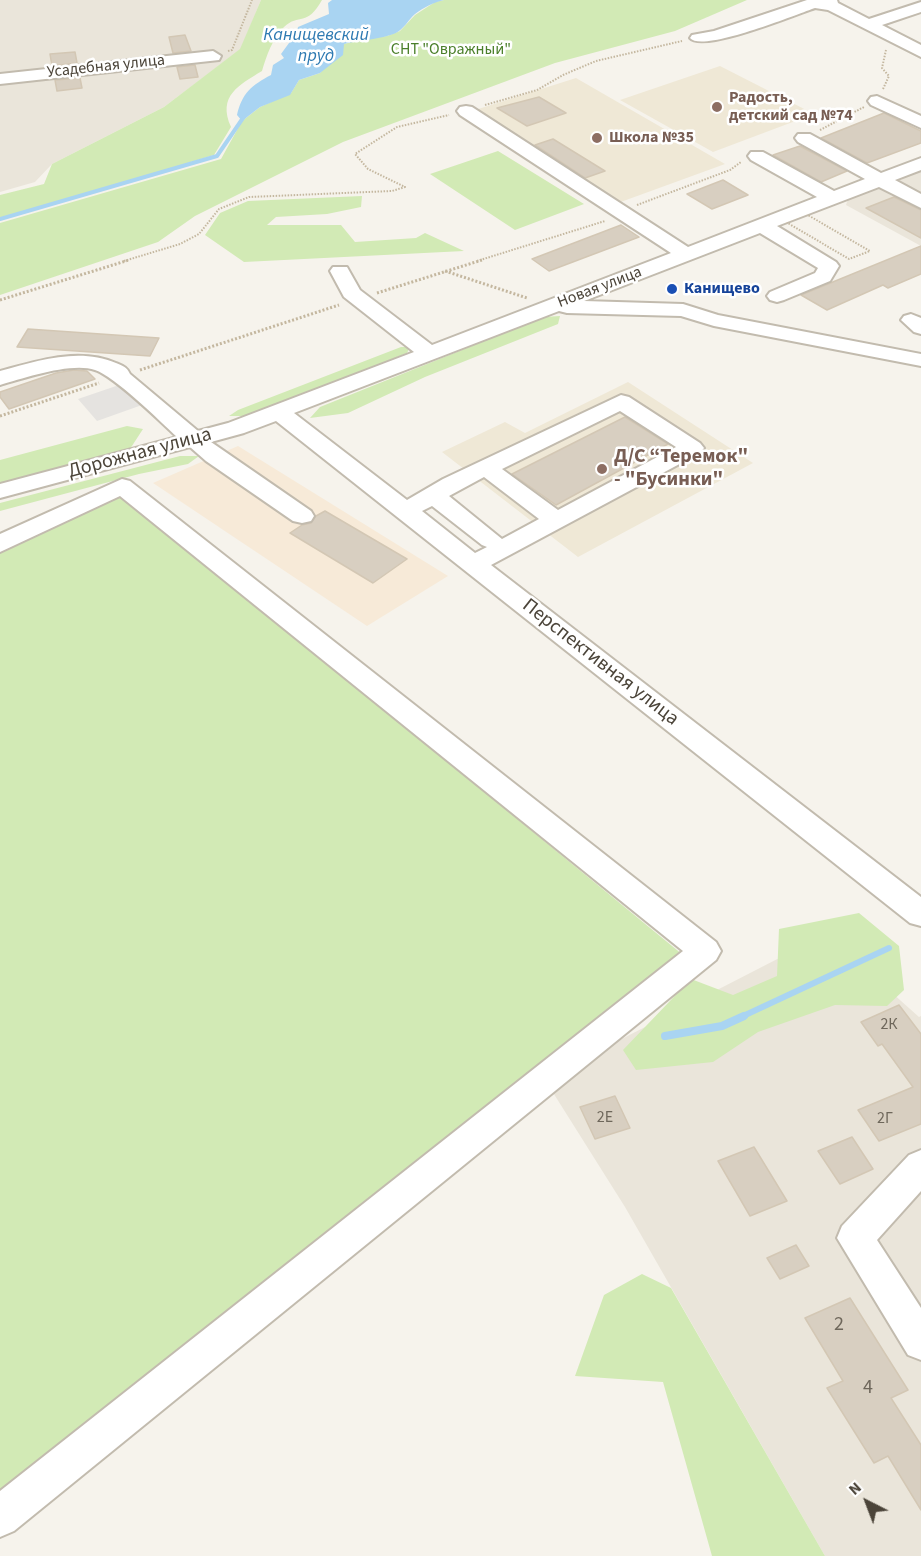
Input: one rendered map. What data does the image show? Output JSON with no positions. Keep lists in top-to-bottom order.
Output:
{
  "streets": {
    "street": [
      "Усадебная улица",
      "Новая улица",
      "Дорожная улица",
      "Перспективная улица"
    ]
  },
  "crossings": [
    ["Новая улица", "Дорожная улица"],
    ["Новая улица", "Перспективная улица"],
    ["Дорожная улица", "Перспективная улица"]
  ],
  "water": ["Канищевский пруд"],
  "parks": ["СНТ \"Овражный\""],
  "places": [
    "Радость, детский сад №74",
    "Школа №35",
    "Канищево",
    "Д/С “Теремок\" - \"Бусинки\""
  ],
  "house_numbers": [
    "2К",
    "2Е",
    "2Г",
    "2",
    "4"
  ],
  "north": "top left"
}
